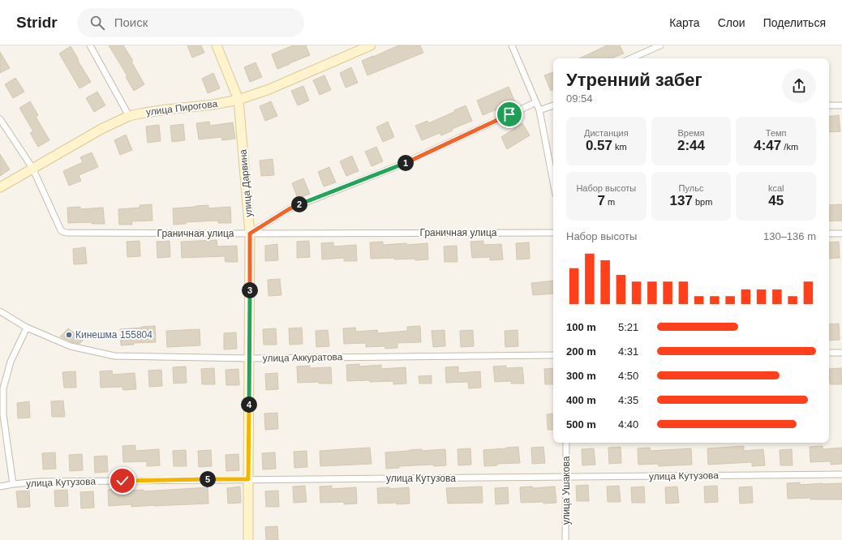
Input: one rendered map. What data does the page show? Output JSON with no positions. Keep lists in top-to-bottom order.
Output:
{
  "streets": {
    "street": [
      "улица Пирогова",
      "улица Дарвина",
      "Граничная улица",
      "улица Аккуратова",
      "улица Кутузова",
      "улица Ушакова"
    ]
  },
  "crossings": [
    ["улица Пирогова", "улица Дарвина"],
    ["улица Пирогова", "Граничная улица"],
    ["улица Дарвина", "Граничная улица"],
    ["улица Дарвина", "улица Аккуратова"],
    ["улица Дарвина", "улица Кутузова"],
    ["улица Кутузова", "улица Ушакова"]
  ],
  "places": ["Кинешма 155804"],
  "page": {
    "header": "Stridr",
    "search": "Поиск",
    "nav": ["Карта", "Слои", "Поделиться"],
    "heading": ["Утренний забег", "09:54"],
    "stats": [
      ["Дистанция", "0.57 km"],
      ["Время", "2:44"],
      ["Темп", "4:47 /km"],
      ["Набор высоты", "7 m"],
      ["Пульс", "137 bpm"],
      ["kcal", "45"]
    ],
    "pins": [
      "1",
      "2",
      "3",
      "4",
      "5"
    ],
    "chart": ["Набор высоты", "130–136 m"],
    "list": [
      {
        "name": "100 m",
        "note": "5:21"
      },
      {
        "name": "200 m",
        "note": "4:31"
      },
      {
        "name": "300 m",
        "note": "4:50"
      },
      {
        "name": "400 m",
        "note": "4:35"
      },
      {
        "name": "500 m",
        "note": "4:40"
      }
    ]
  }
}
